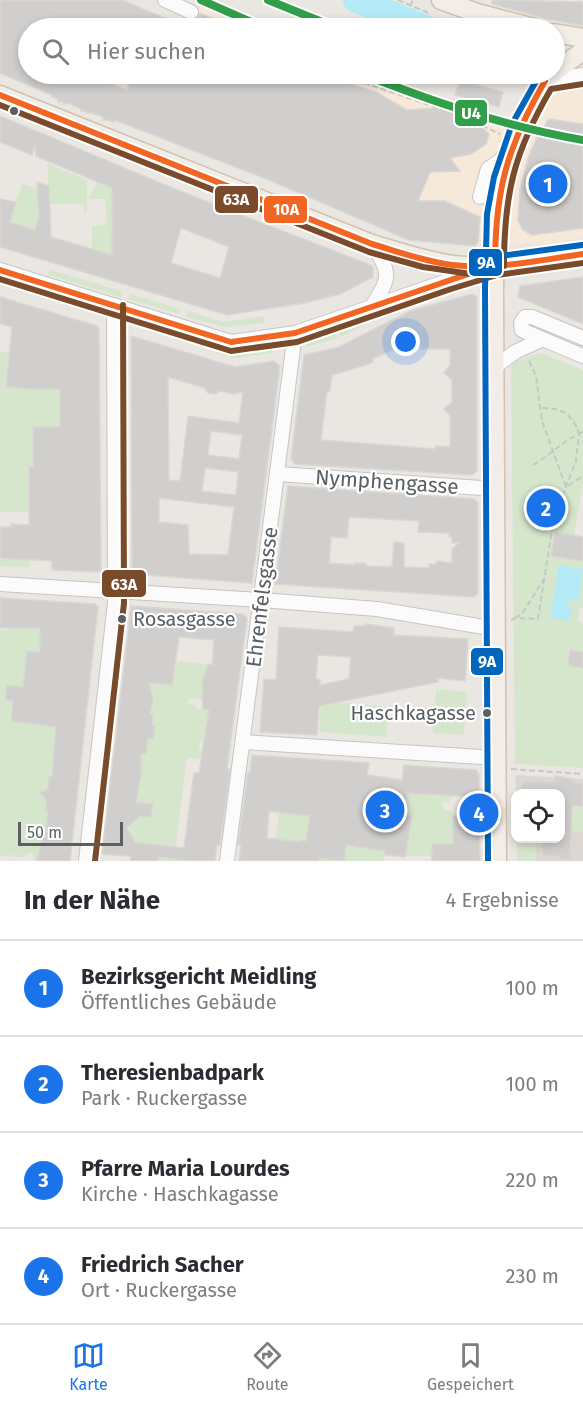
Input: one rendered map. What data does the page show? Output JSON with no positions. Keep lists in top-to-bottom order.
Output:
{
  "streets": {
    "street": ["Nymphengasse", "Ehrenfelsgasse"]
  },
  "crossings": [
    ["Nymphengasse", "Ehrenfelsgasse"]
  ],
  "places": ["Rosasgasse", "Haschkagasse"],
  "lines": [
    "transit line U4",
    "transit line 10A",
    "transit line 63A",
    "transit line 9A"
  ],
  "scale_bar": "50 m",
  "page": {
    "search": "Hier suchen",
    "pins": [
      "1",
      "2",
      "3",
      "4"
    ],
    "scale": "50 m",
    "heading": ["In der Nähe", "4 Ergebnisse"],
    "list": [
      {
        "mark": "1",
        "name": "Bezirksgericht Meidling",
        "note": "Öffentliches Gebäude",
        "value": "100 m"
      },
      {
        "mark": "2",
        "name": "Theresienbadpark",
        "note": "Park · Ruckergasse",
        "value": "100 m"
      },
      {
        "mark": "3",
        "name": "Pfarre Maria Lourdes",
        "note": "Kirche · Haschkagasse",
        "value": "220 m"
      },
      {
        "mark": "4",
        "name": "Friedrich Sacher",
        "note": "Ort · Ruckergasse",
        "value": "230 m"
      }
    ],
    "nav": ["Karte", "Route", "Gespeichert"]
  }
}
